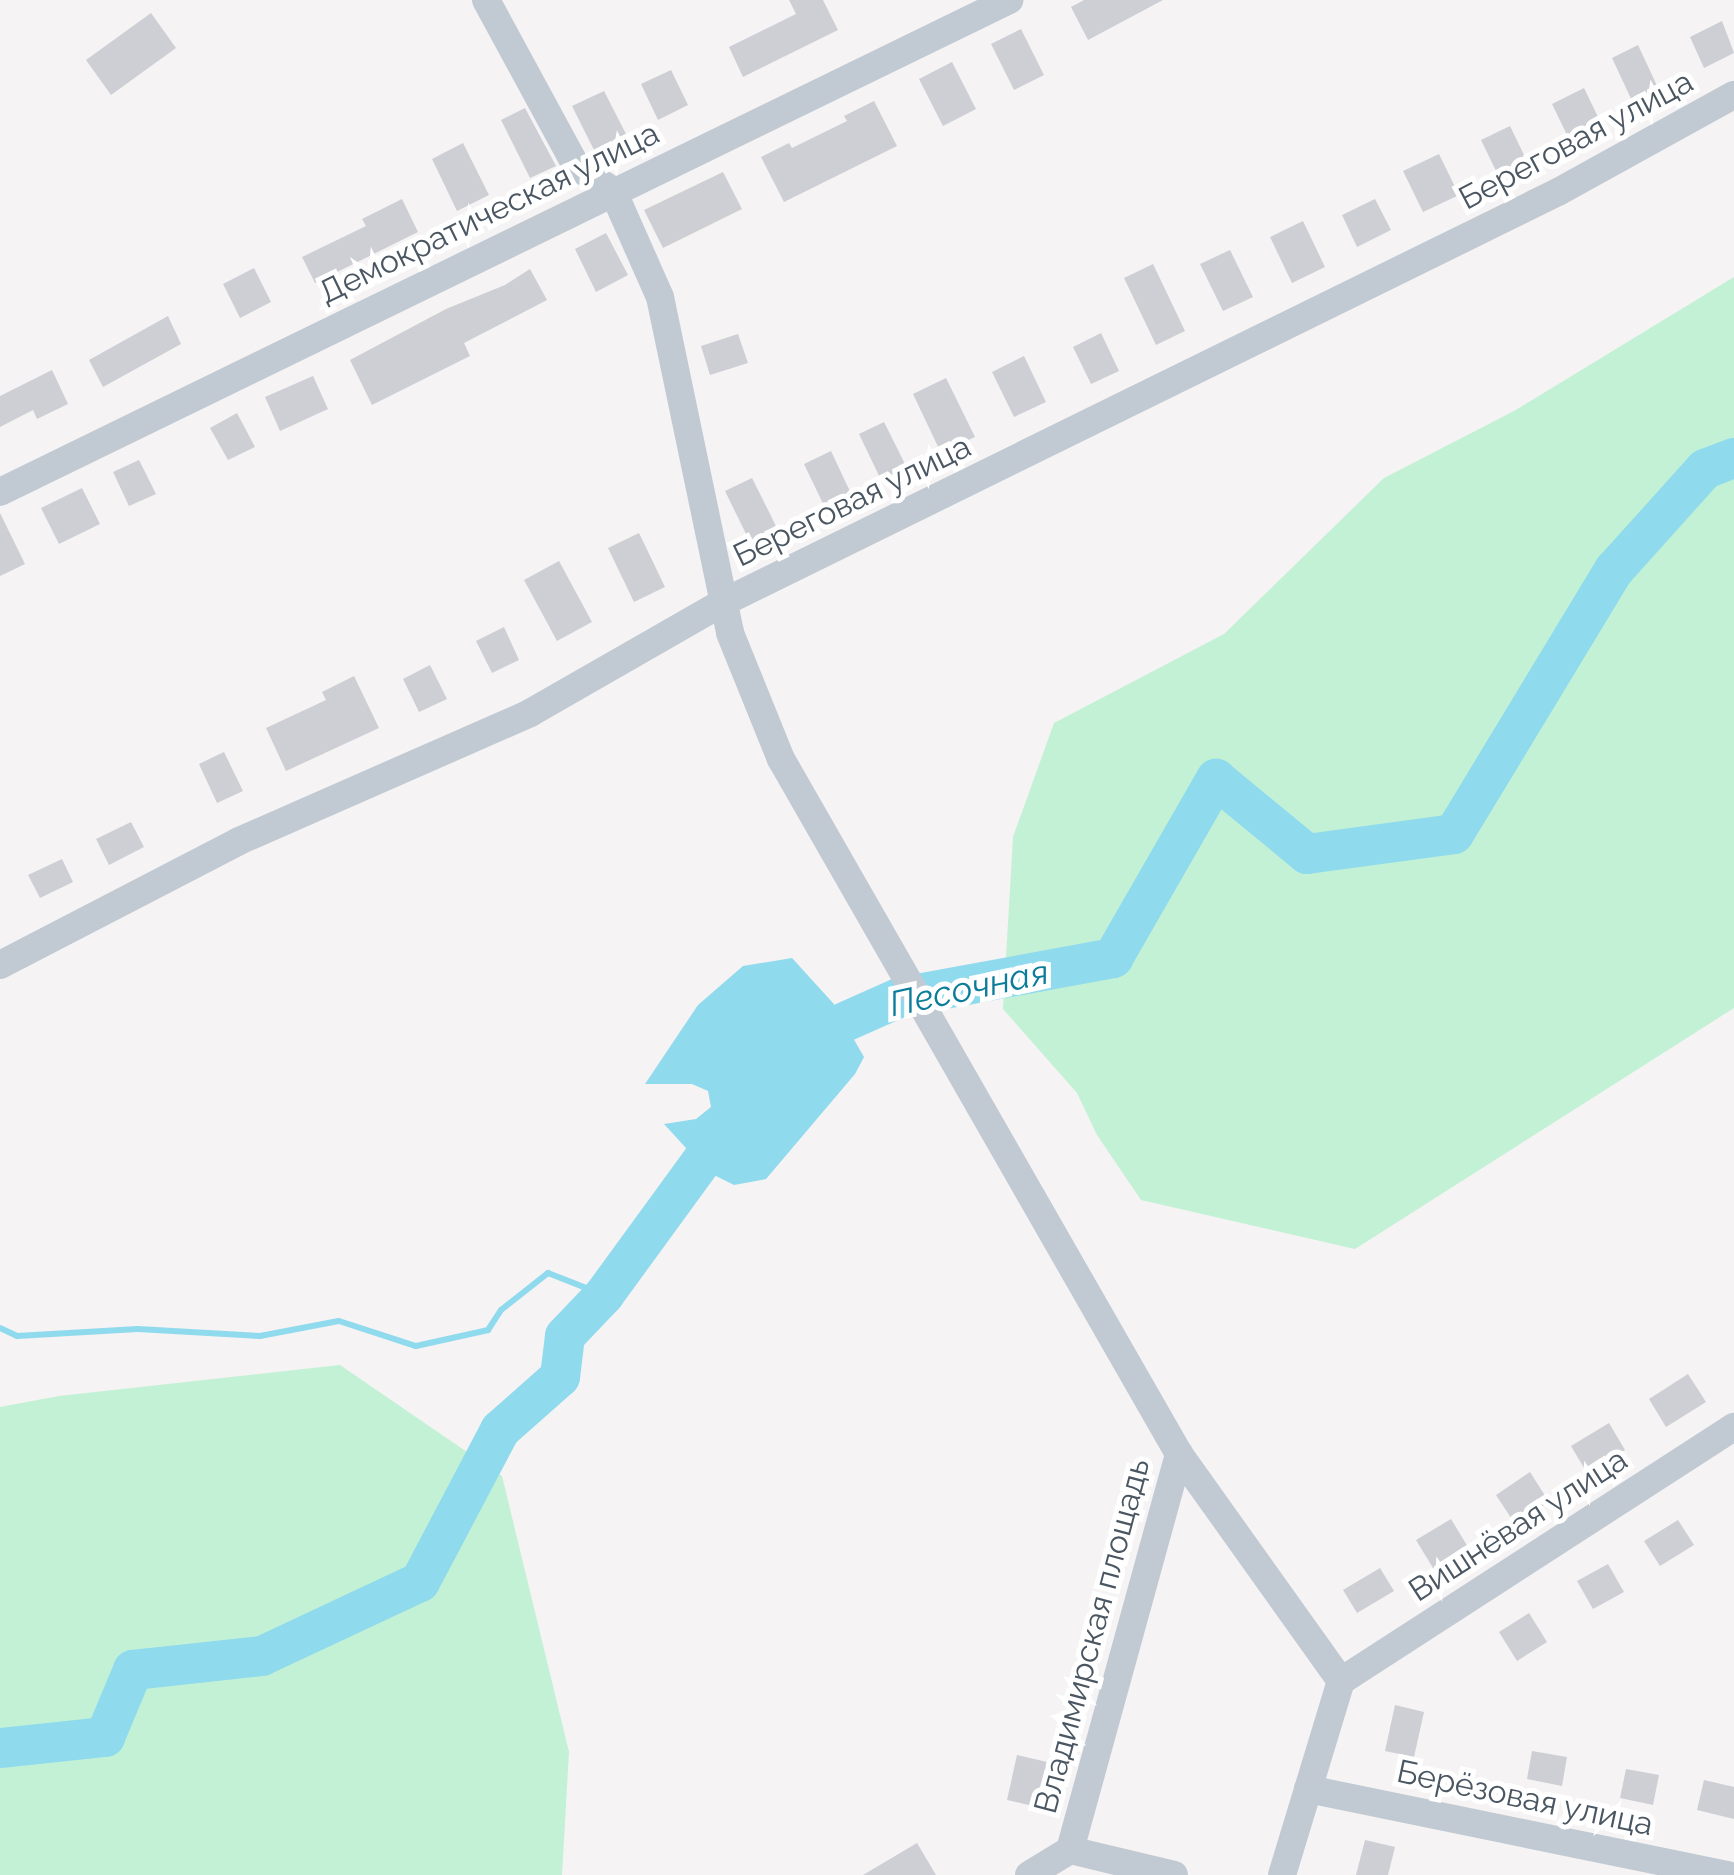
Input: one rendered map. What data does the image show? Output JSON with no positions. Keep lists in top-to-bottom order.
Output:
{
  "streets": {
    "street": [
      "Береговая улица",
      "Демократическая улица",
      "Вишнёвая улица",
      "Владимирская площадь",
      "Берёзовая улица"
    ]
  },
  "crossings": [
    ["Вишнёвая улица", "Владимирская площадь"]
  ],
  "water": ["Песочная"]
}
